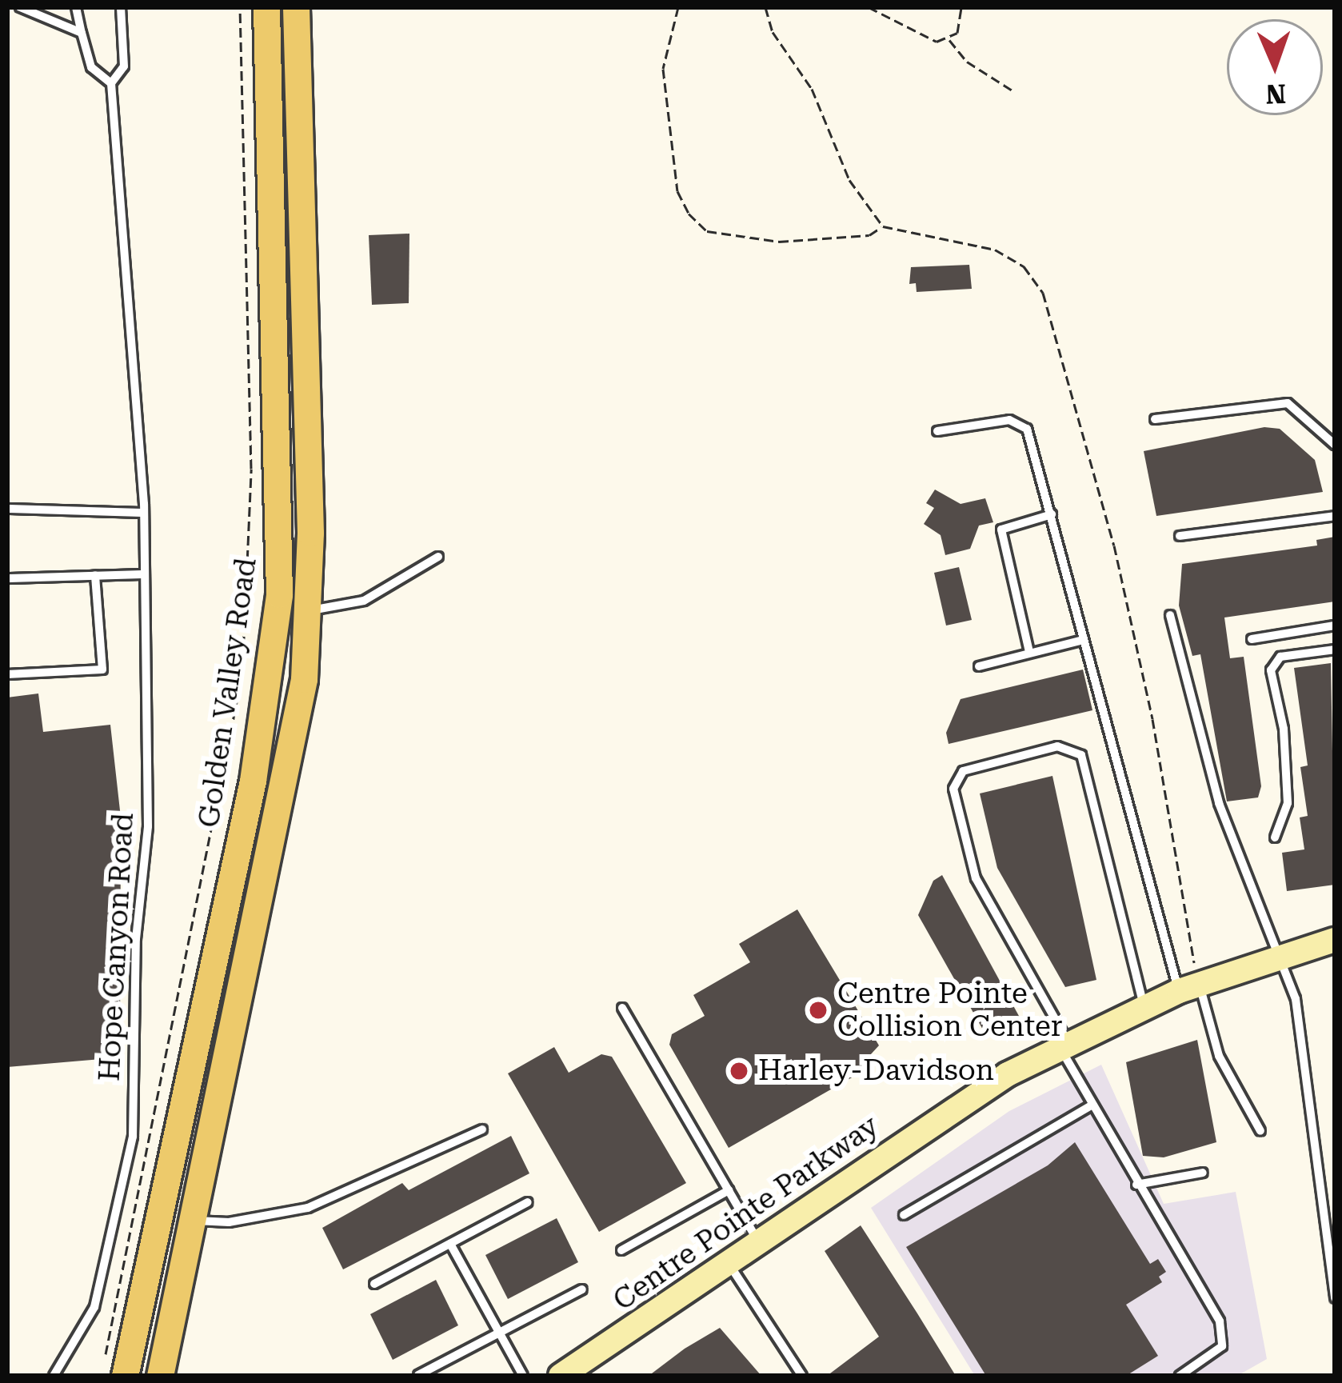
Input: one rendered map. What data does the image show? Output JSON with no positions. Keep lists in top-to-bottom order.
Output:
{
  "streets": {
    "main road": ["Golden Valley Road"],
    "street": ["Centre Pointe Parkway"],
    "lane": ["Hope Canyon Road"]
  },
  "places": ["Centre Pointe Collision Center", "Harley-Davidson"],
  "north": "bottom"
}
